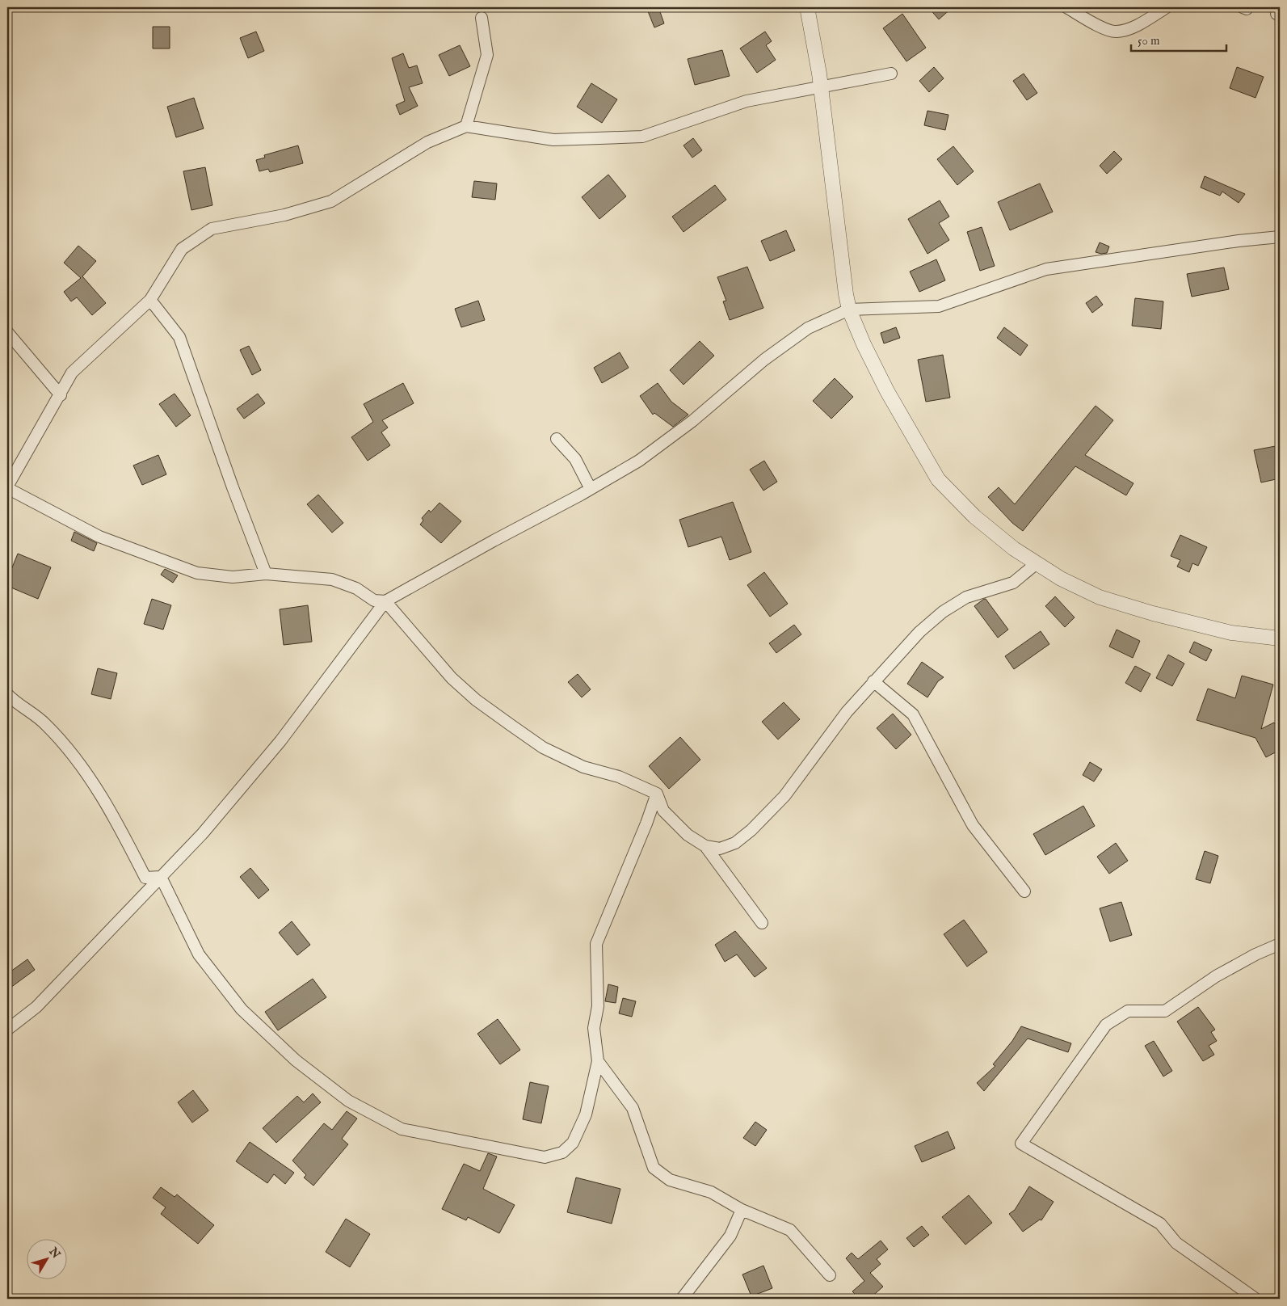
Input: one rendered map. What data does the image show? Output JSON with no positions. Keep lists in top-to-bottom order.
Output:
{
  "scale_bar": "50 m",
  "north": "top right"
}
